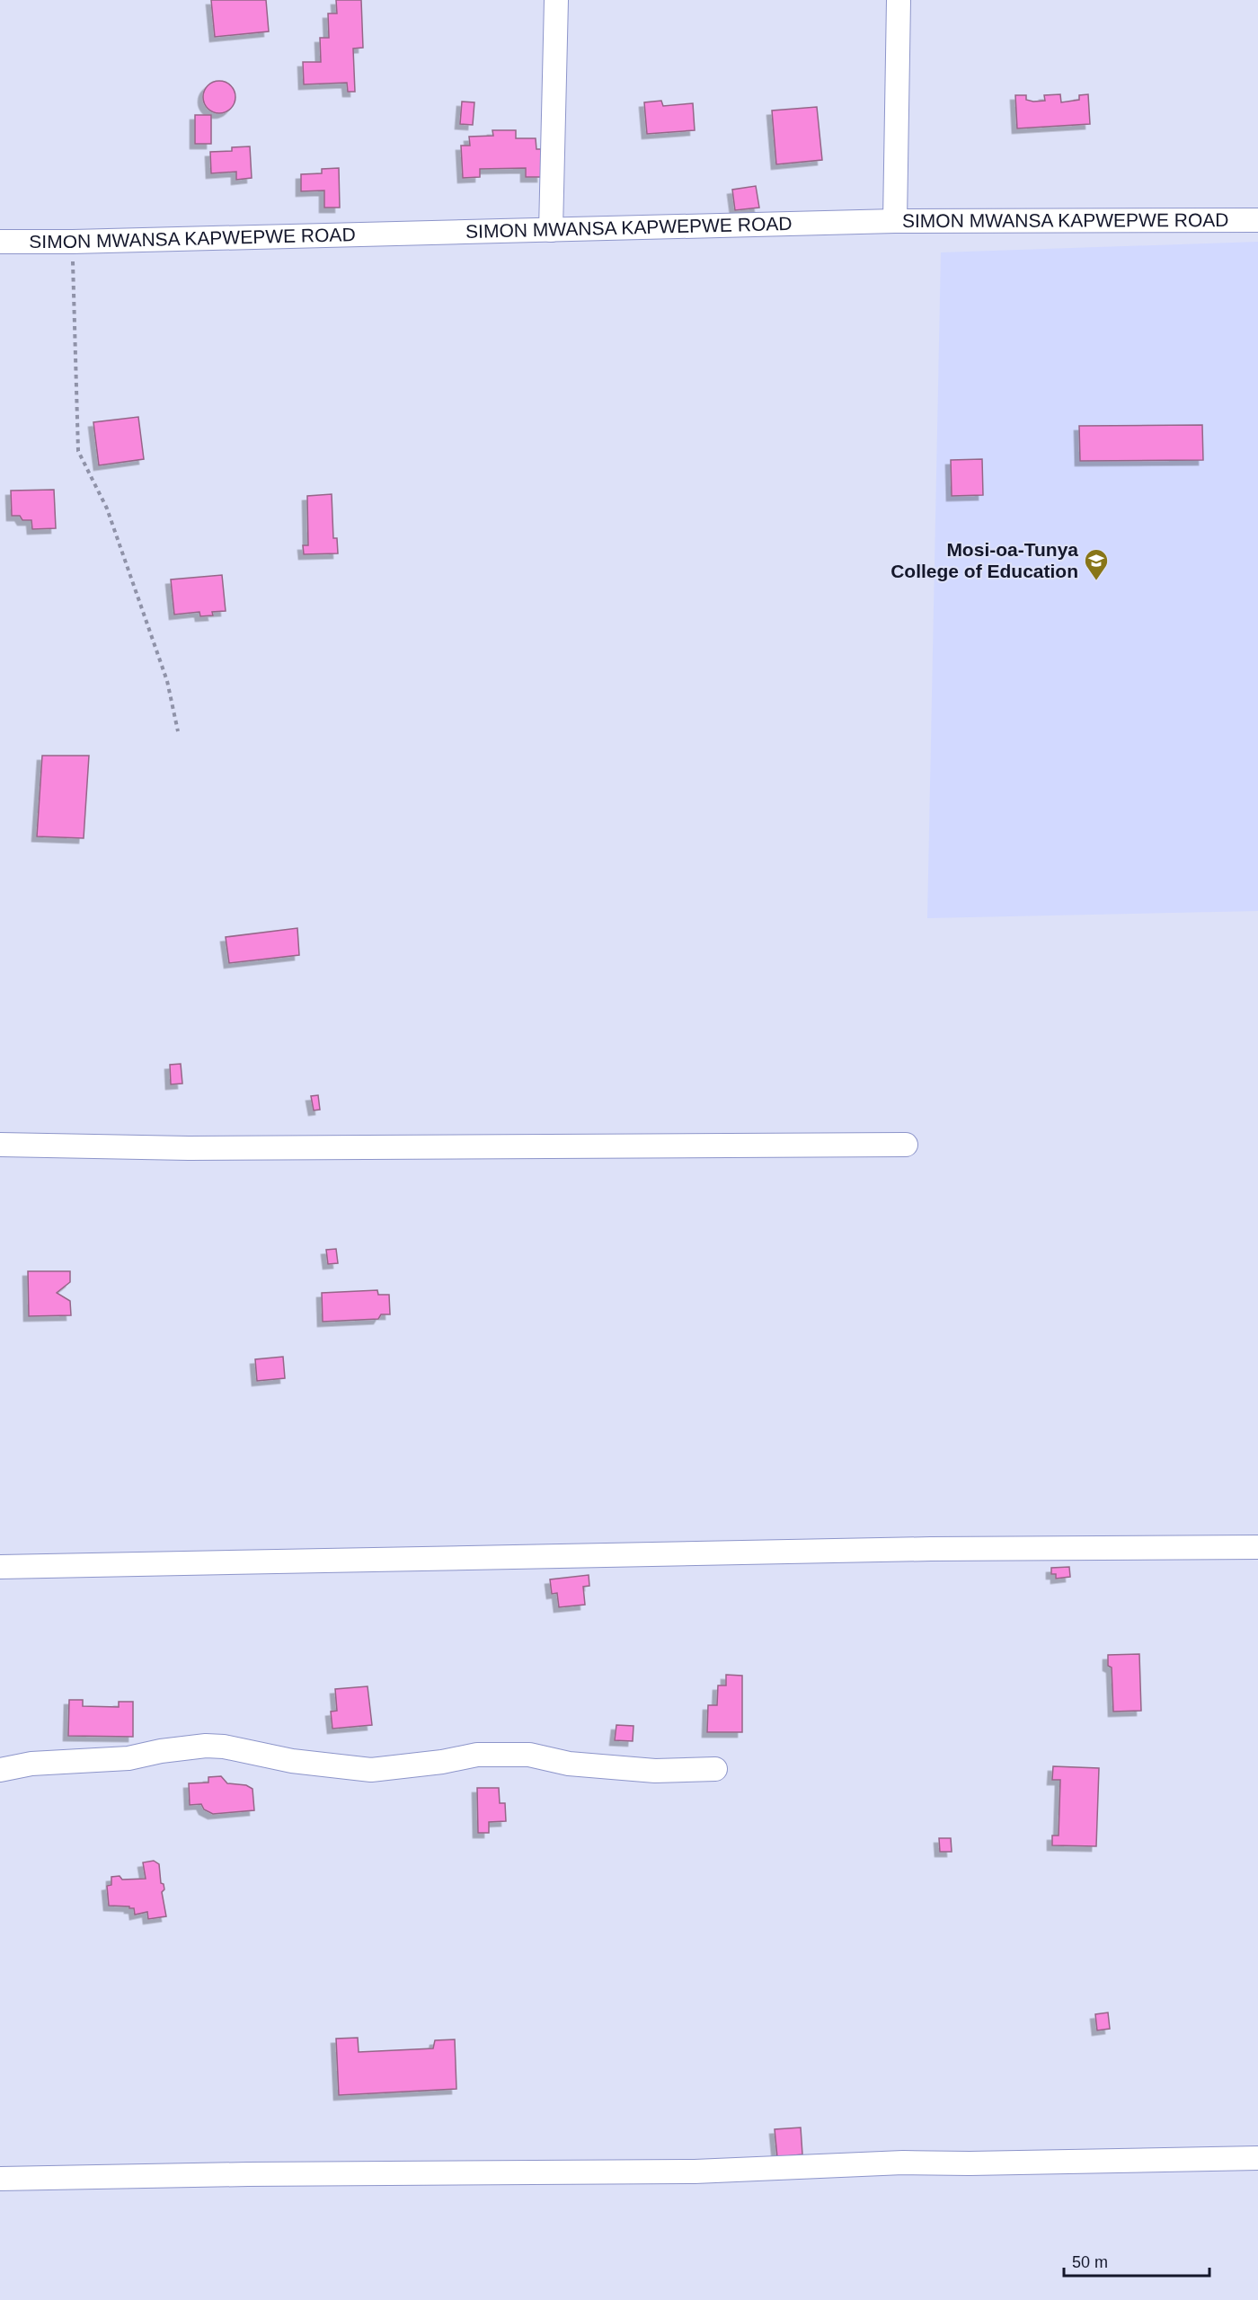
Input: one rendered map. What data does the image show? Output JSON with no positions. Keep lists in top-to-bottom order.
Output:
{
  "streets": {
    "street": ["SIMON MWANSA KAPWEPWE ROAD"]
  },
  "places": {
    "school or university": ["Mosi-oa-Tunya College of Education"]
  },
  "scale_bar": "50 m"
}
